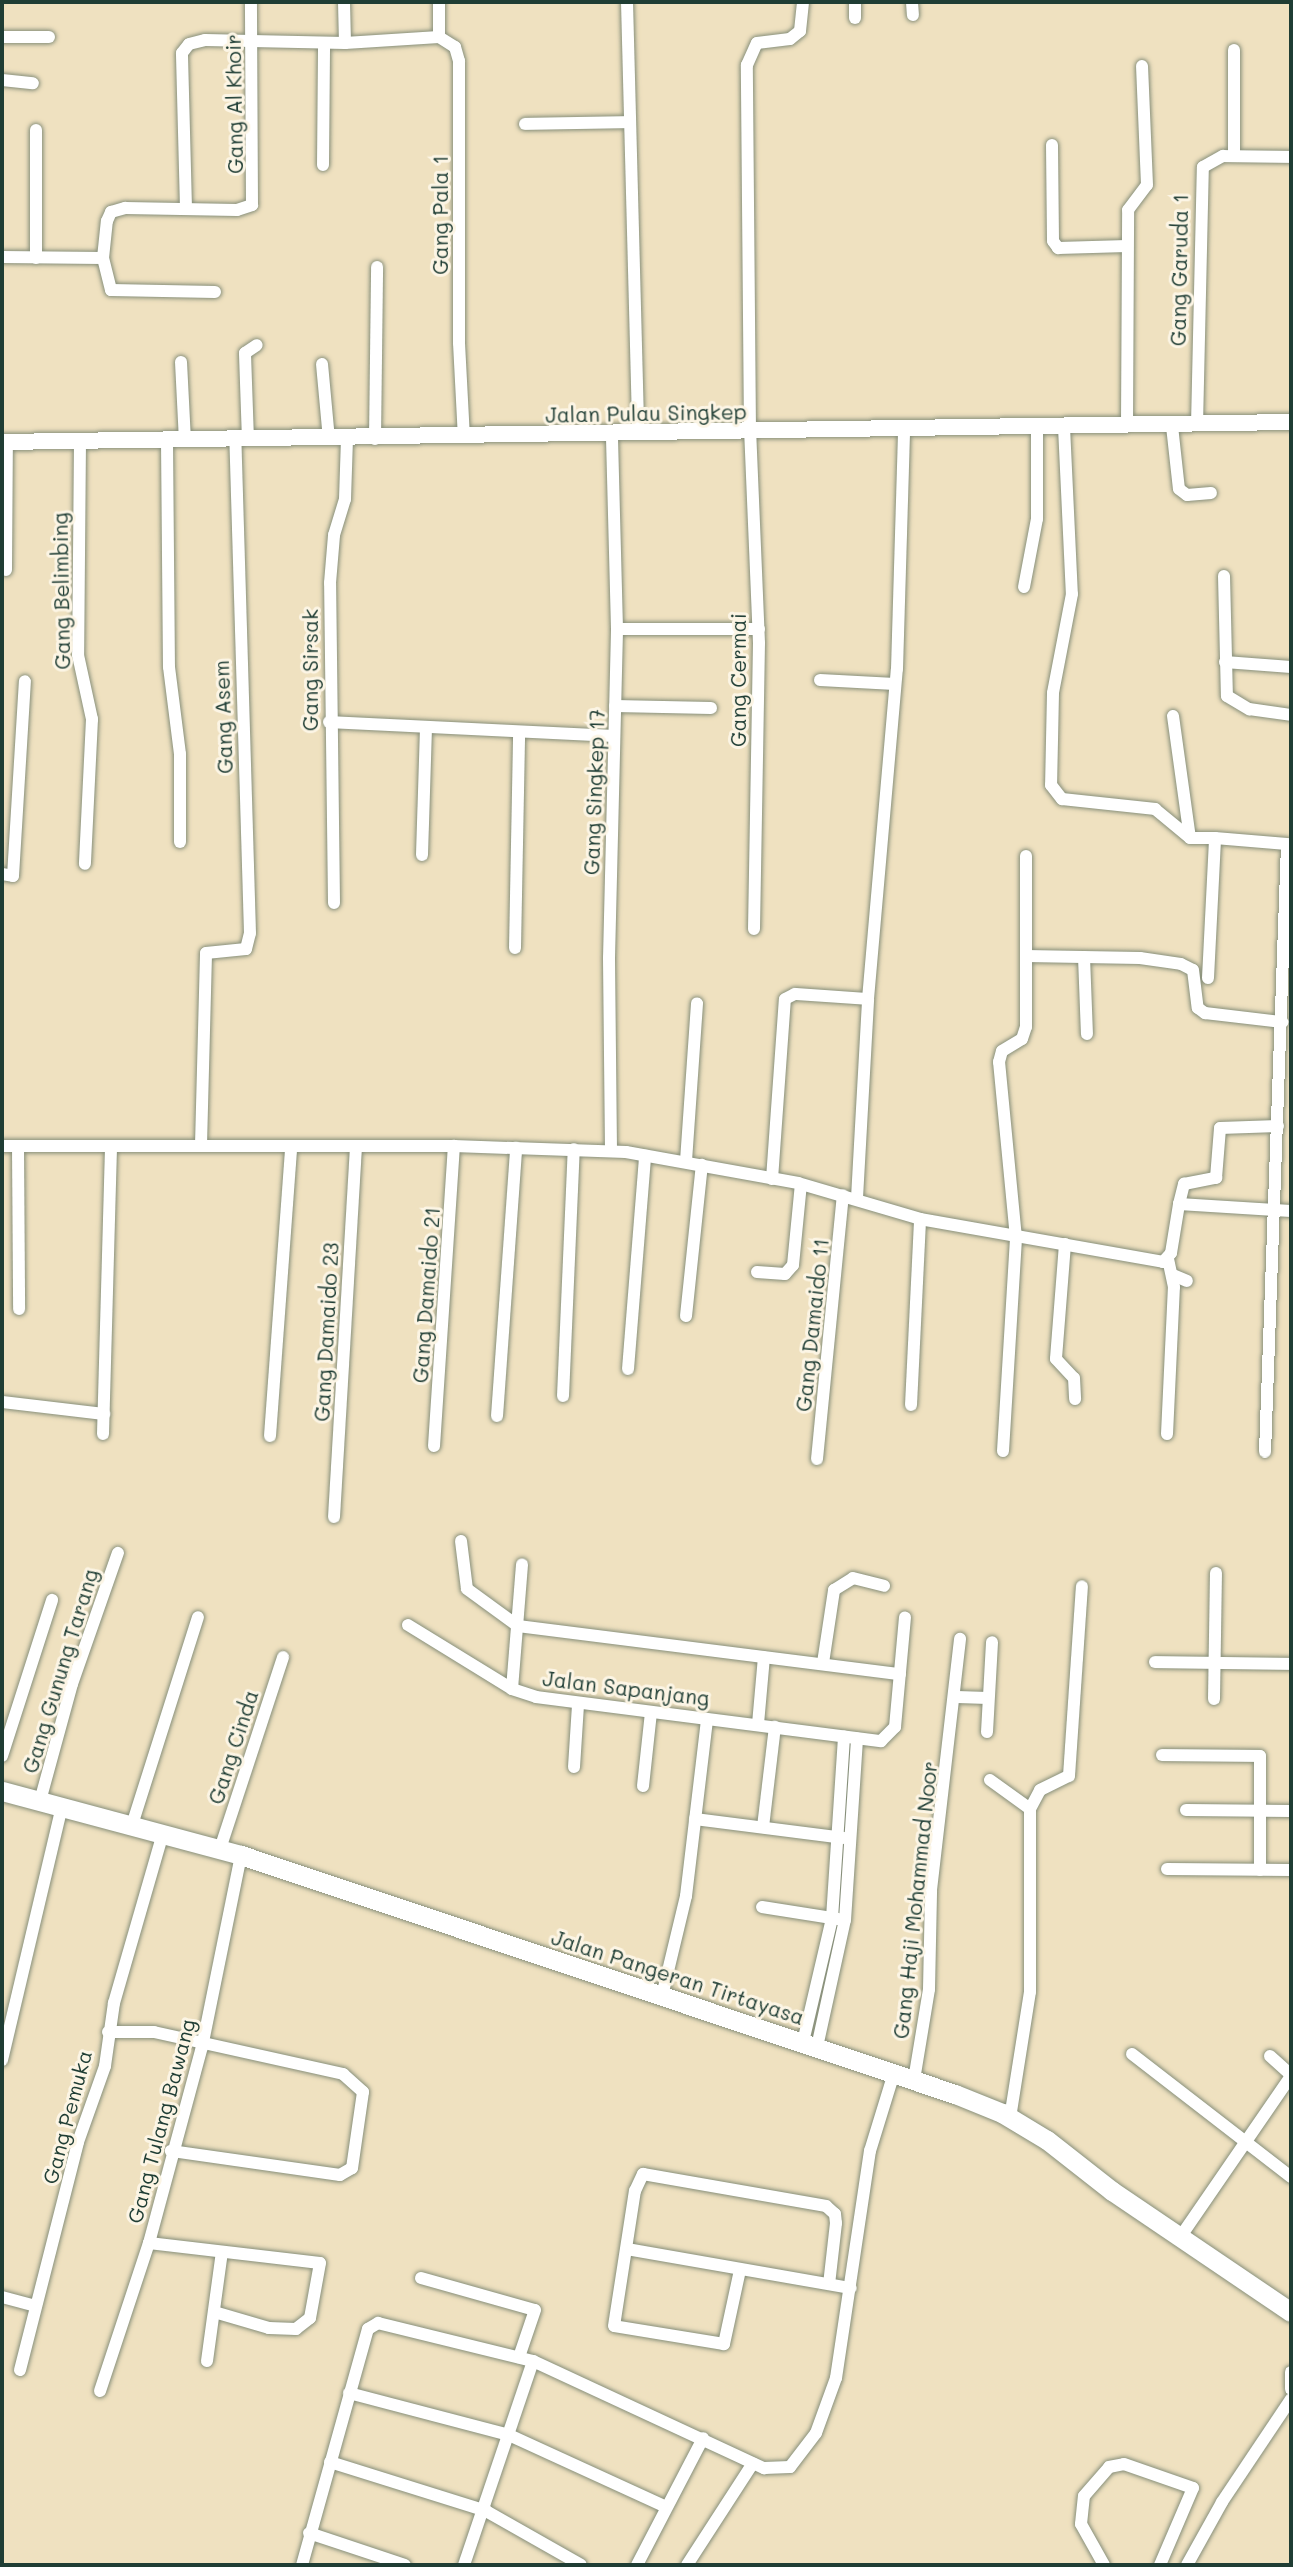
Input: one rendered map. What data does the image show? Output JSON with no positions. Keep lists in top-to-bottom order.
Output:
{
  "streets": {
    "main road": ["Jalan Pangeran Tirtayasa"],
    "street": [
      "Gang Al Khoir",
      "Gang Pala 1",
      "Gang Garuda 1",
      "Jalan Pulau Singkep",
      "Gang Belimbing",
      "Gang Sirsak",
      "Gang Cermai",
      "Gang Asem",
      "Gang Singkep 17",
      "Gang Damaido 21",
      "Gang Damaido 11",
      "Gang Damaido 23",
      "Gang Gunung Tarang",
      "Jalan Sapanjang",
      "Gang Cinda",
      "Gang Haji Mohammad Noor",
      "Gang Pemuka",
      "Gang Tulang Bawang"
    ]
  },
  "crossings": [
    ["Gang Pala 1", "Jalan Pulau Singkep"],
    ["Gang Garuda 1", "Jalan Pulau Singkep"],
    ["Jalan Pulau Singkep", "Gang Belimbing"],
    ["Jalan Pulau Singkep", "Gang Sirsak"],
    ["Jalan Pulau Singkep", "Gang Cermai"],
    ["Jalan Pulau Singkep", "Gang Asem"],
    ["Jalan Pulau Singkep", "Gang Singkep 17"],
    ["Gang Gunung Tarang", "Jalan Pangeran Tirtayasa"],
    ["Gang Cinda", "Jalan Pangeran Tirtayasa"],
    ["Gang Haji Mohammad Noor", "Jalan Pangeran Tirtayasa"],
    ["Jalan Pangeran Tirtayasa", "Gang Pemuka"],
    ["Jalan Pangeran Tirtayasa", "Gang Tulang Bawang"]
  ]
}
